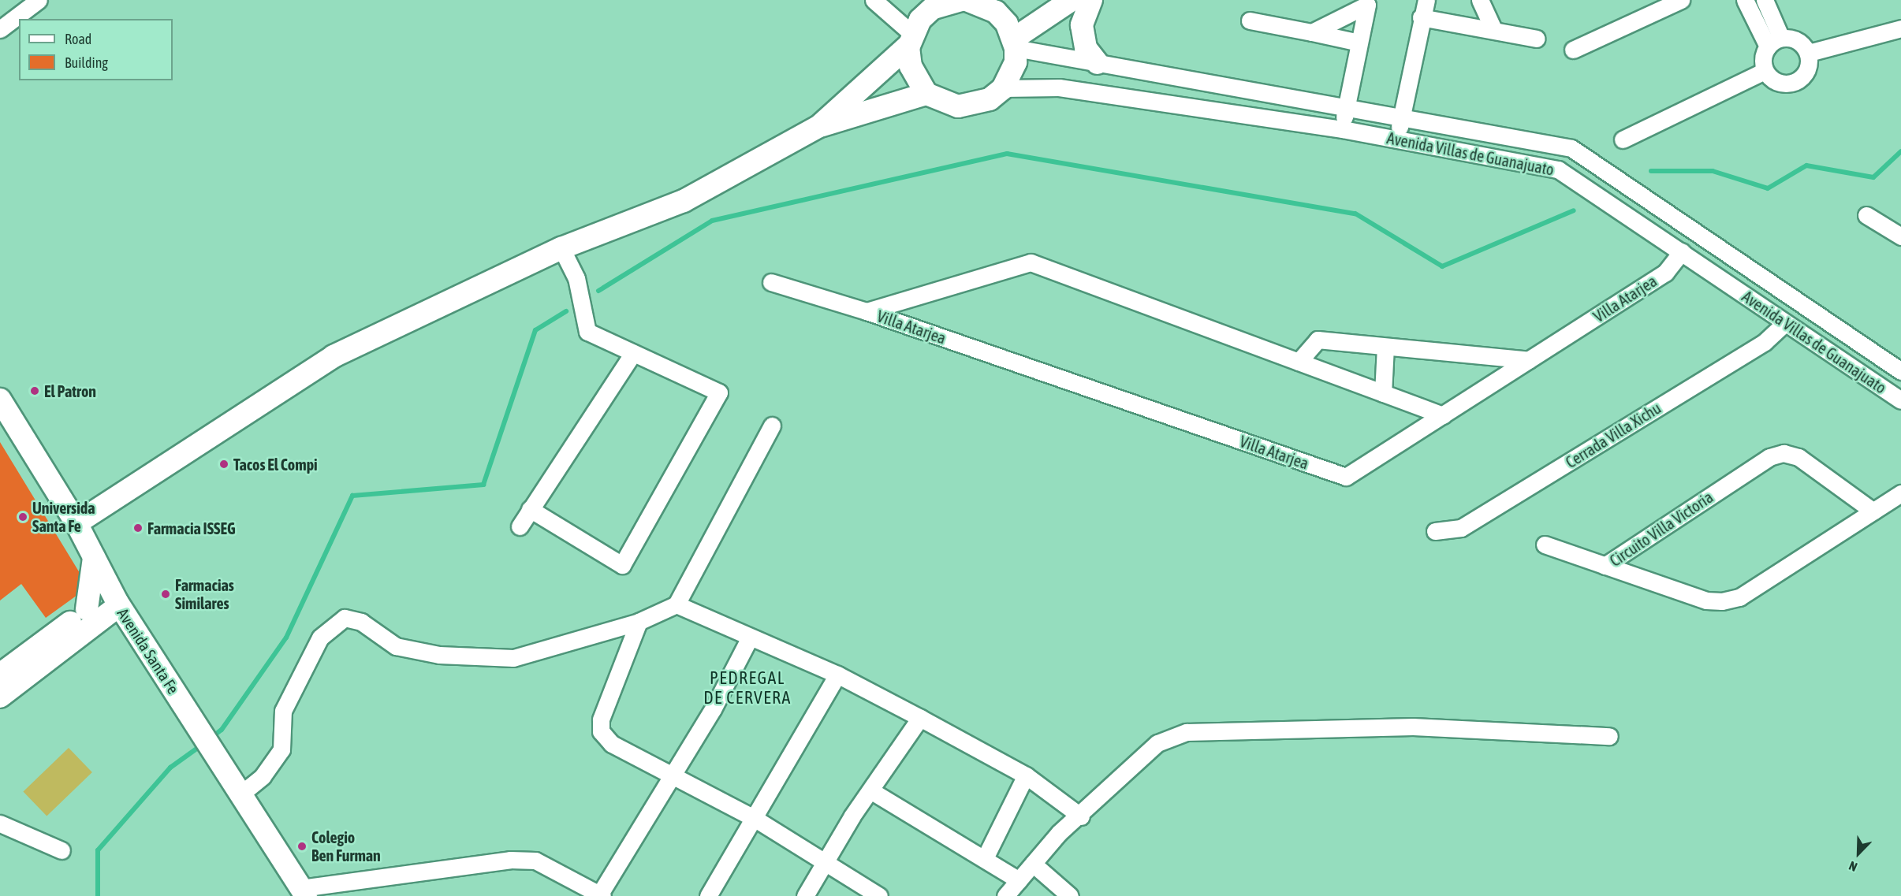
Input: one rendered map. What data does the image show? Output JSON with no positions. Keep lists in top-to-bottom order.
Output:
{
  "streets": {
    "street": [
      "Avenida Villas de Guanajuato",
      "Villa Atarjea",
      "Cerrada Villa Xichu",
      "Circuito Villa Victoria",
      "Avenida Santa Fe"
    ]
  },
  "crossings": [
    ["Avenida Villas de Guanajuato", "Villa Atarjea"],
    ["Avenida Villas de Guanajuato", "Cerrada Villa Xichu"]
  ],
  "districts": ["PEDREGAL DE CERVERA"],
  "places": [
    "El Patron",
    "Tacos El Compi",
    "Universida Santa Fe",
    "Farmacia ISSEG",
    "Farmacias Similares",
    "Colegio Ben Furman"
  ],
  "legend": ["Road", "Building"],
  "north": "bottom left"
}
